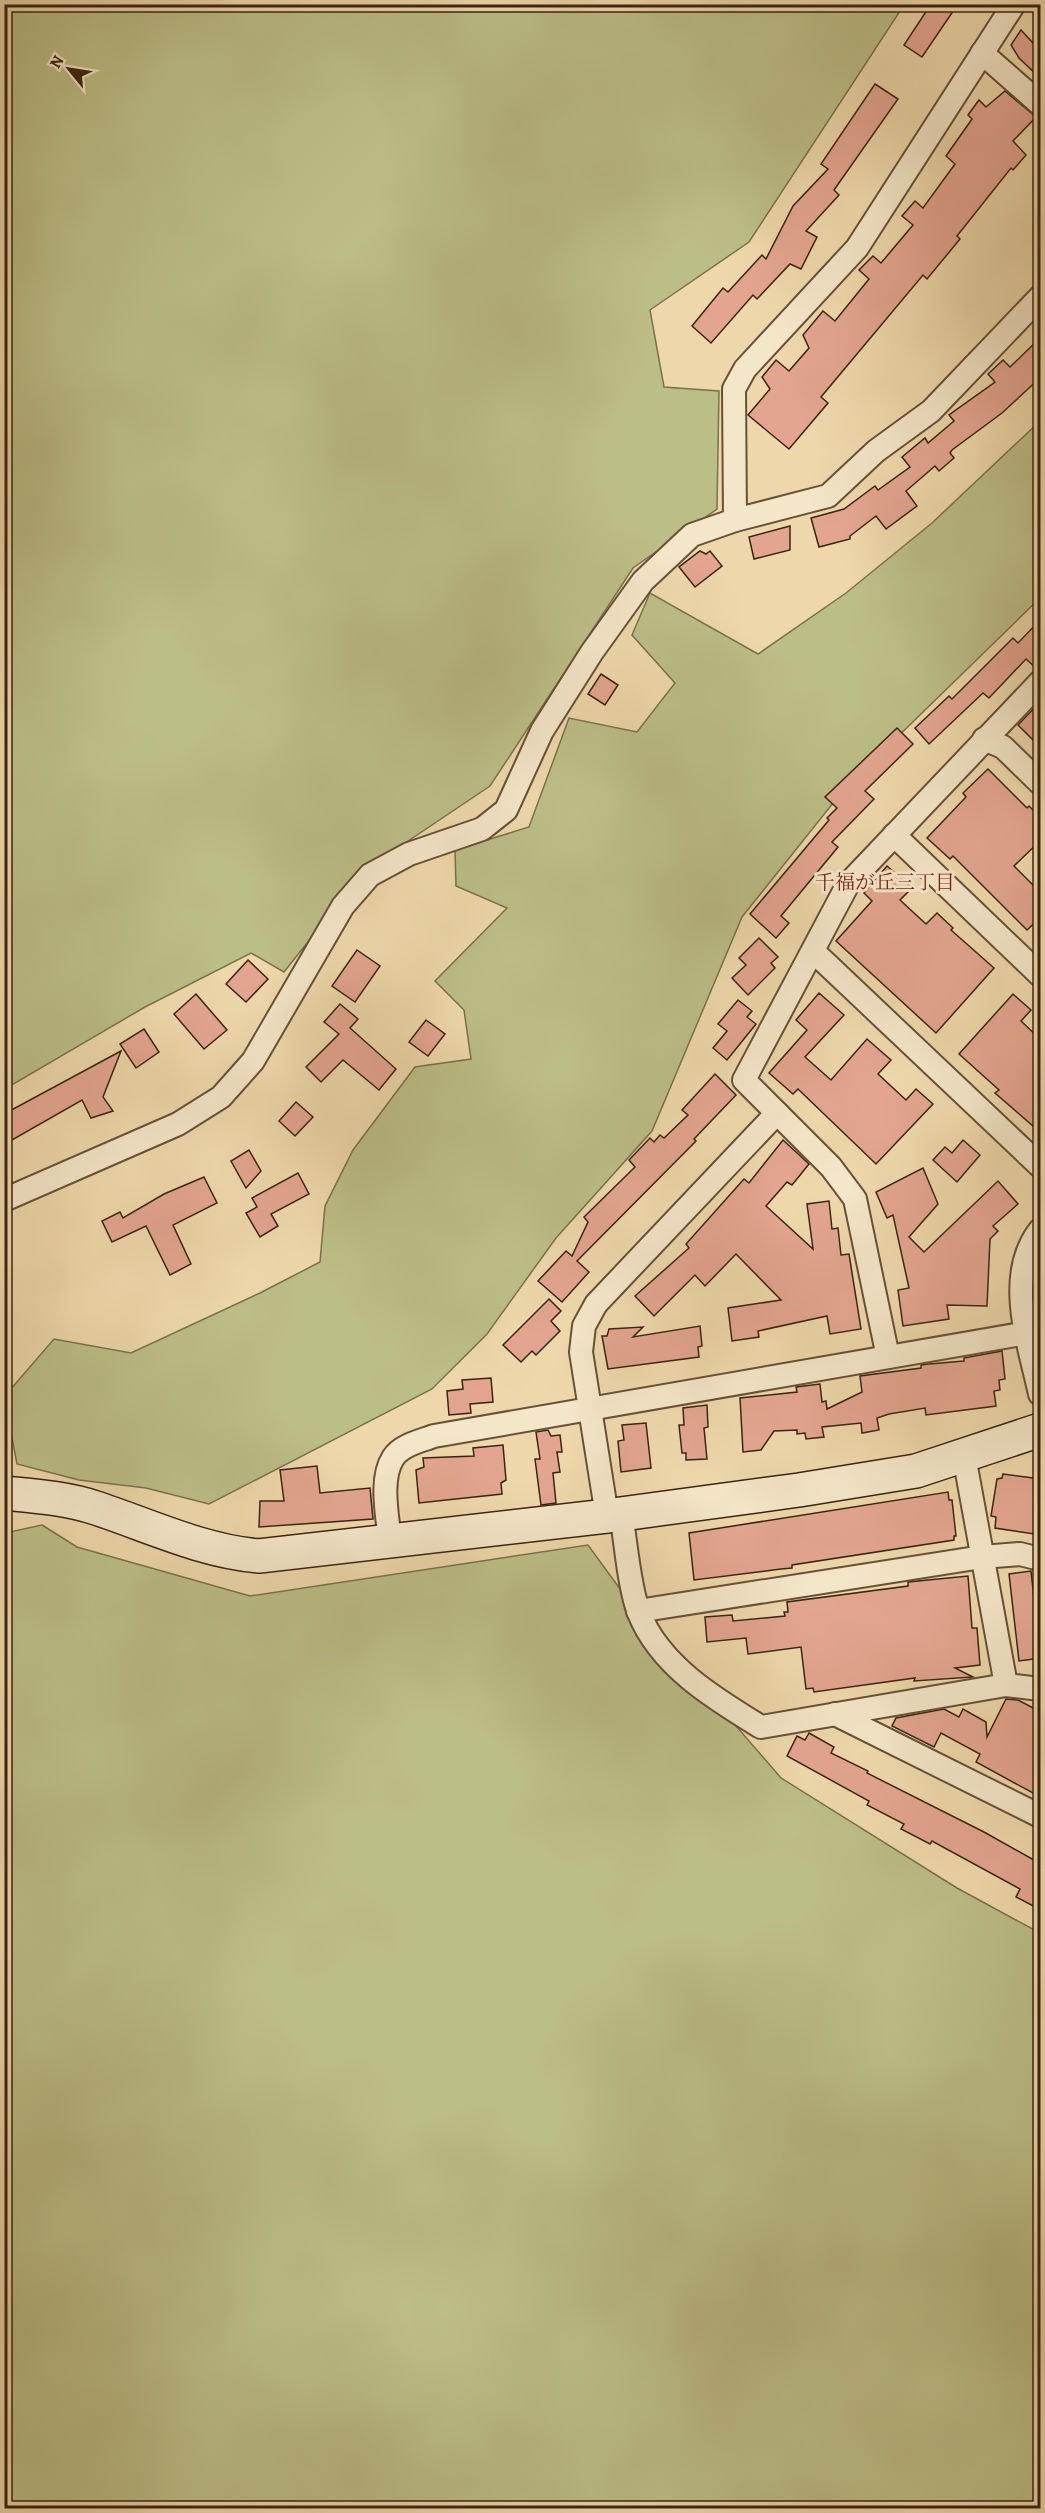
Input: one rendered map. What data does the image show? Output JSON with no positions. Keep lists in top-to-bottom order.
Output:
{
  "districts": ["千福が丘三丁目"],
  "north": "top left"
}
